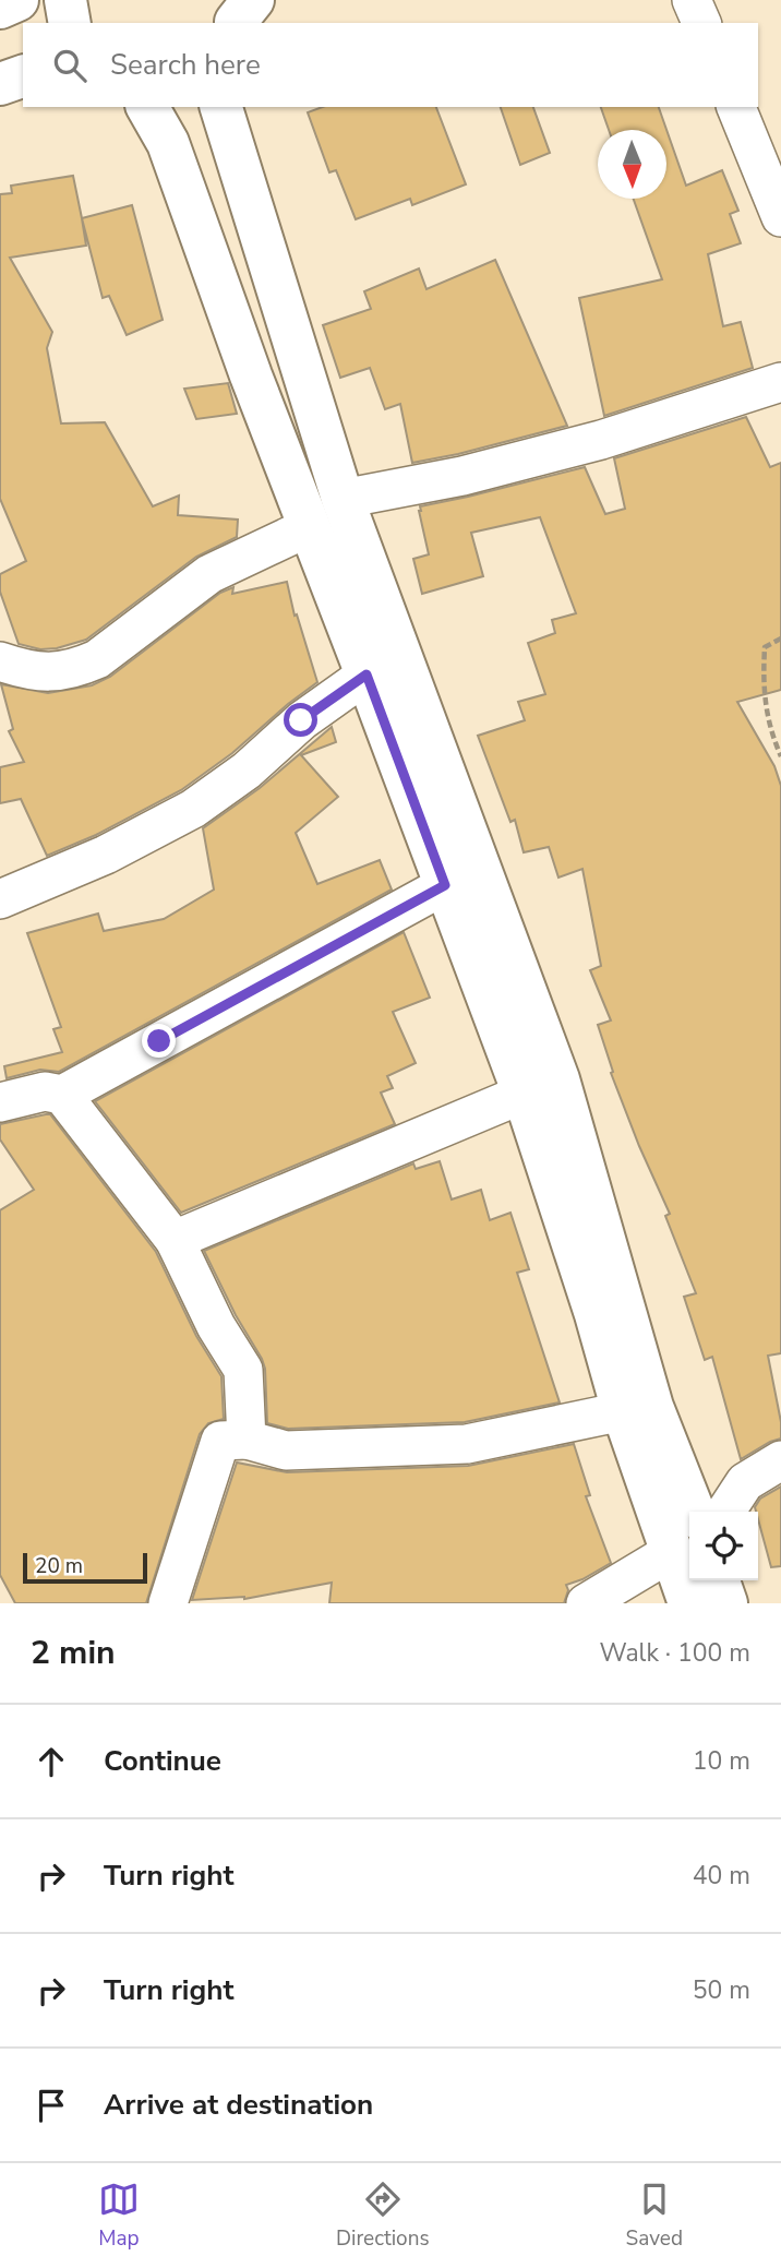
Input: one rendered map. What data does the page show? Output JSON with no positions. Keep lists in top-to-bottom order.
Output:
{
  "scale_bar": "20 m",
  "north": "bottom",
  "page": {
    "search": "Search here",
    "scale": "20 m",
    "heading": ["2 min", "Walk · 100 m"],
    "list": [
      ["Continue", "10 m"],
      ["Turn right", "40 m"],
      ["Turn right", "50 m"],
      "Arrive at destination"
    ],
    "nav": ["Map", "Directions", "Saved"]
  }
}
